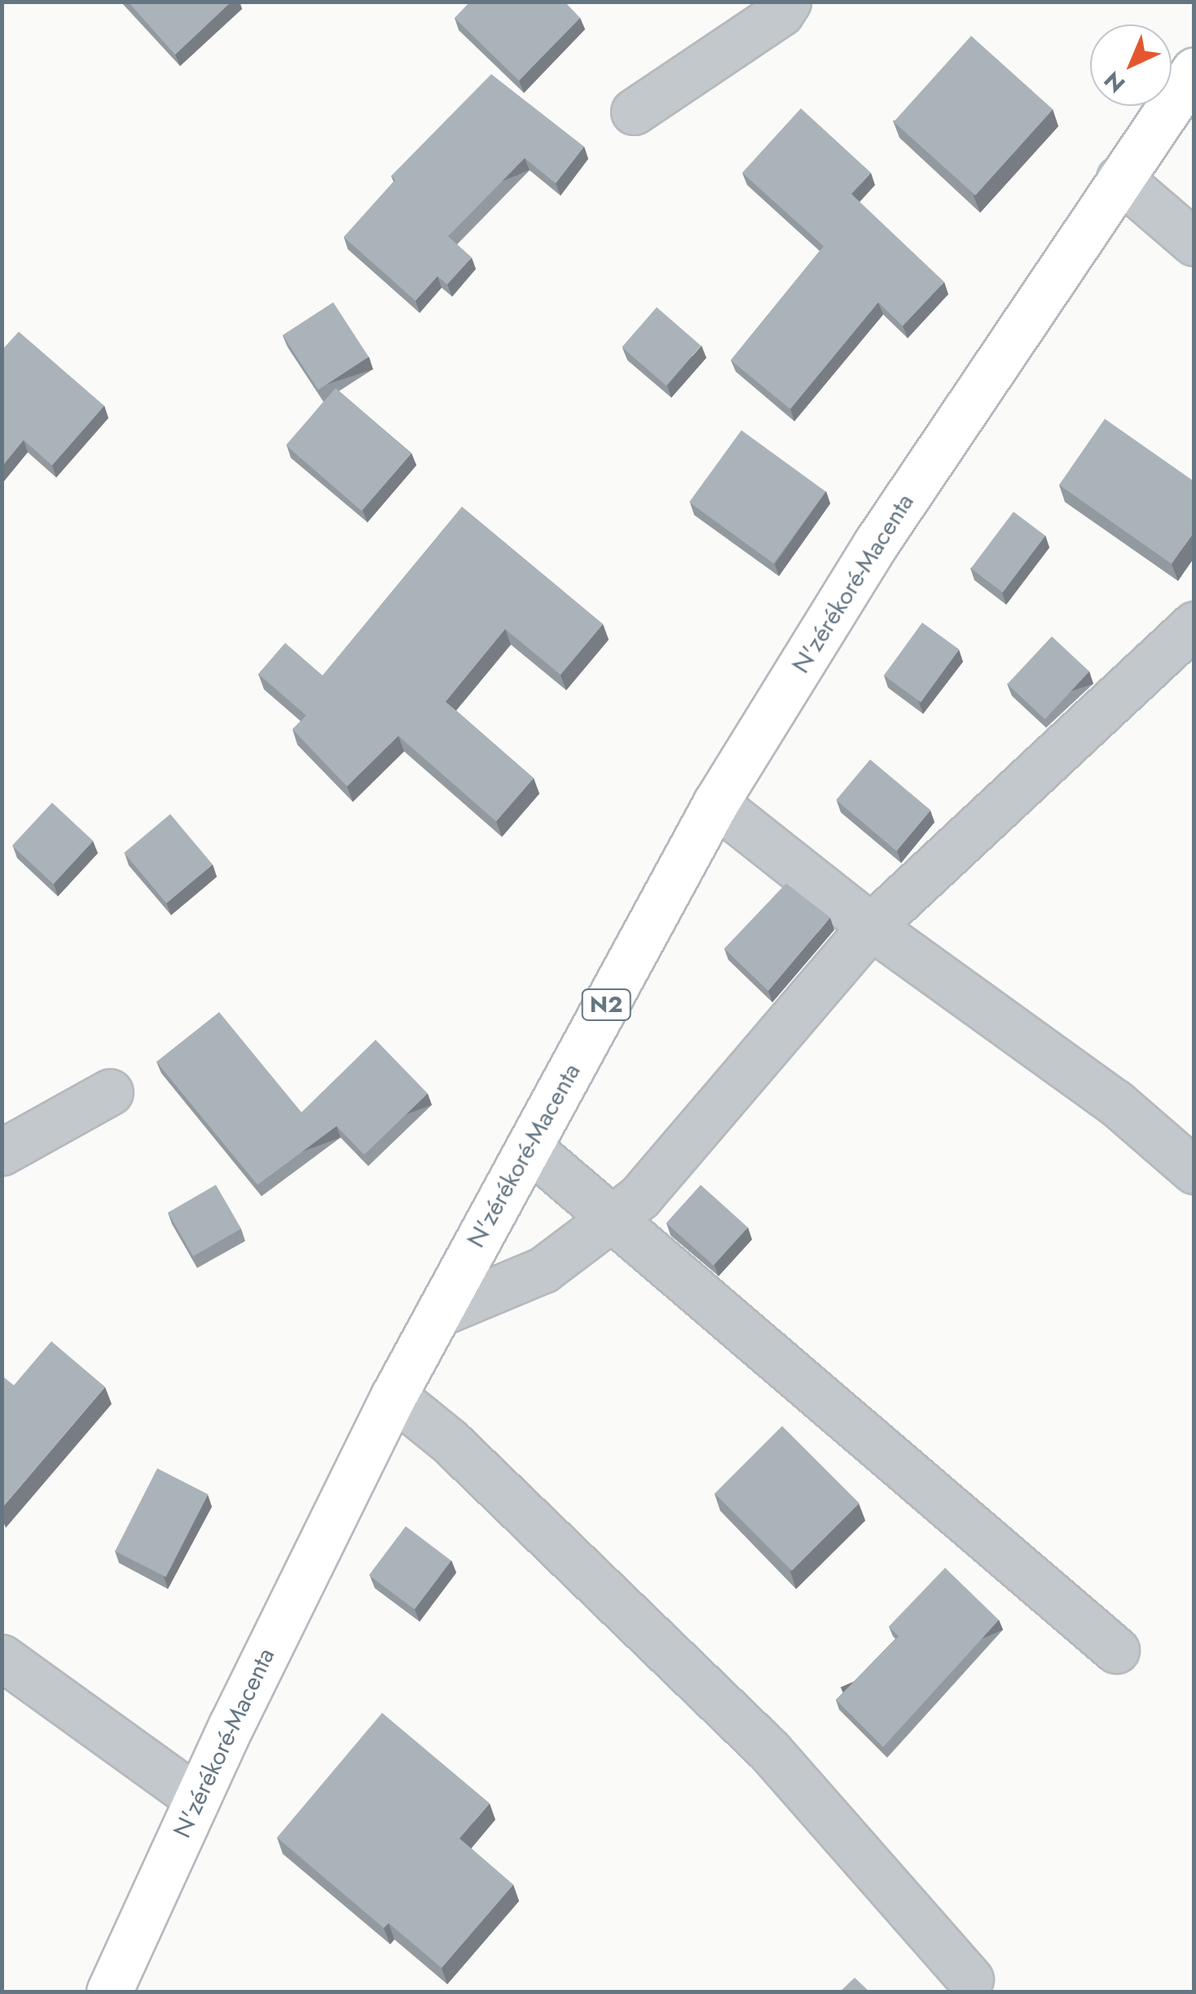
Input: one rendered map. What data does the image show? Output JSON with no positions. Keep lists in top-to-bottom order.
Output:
{
  "streets": {
    "highway": ["N'zérékoré-Macenta", "N2"]
  },
  "north": "bottom left"
}
